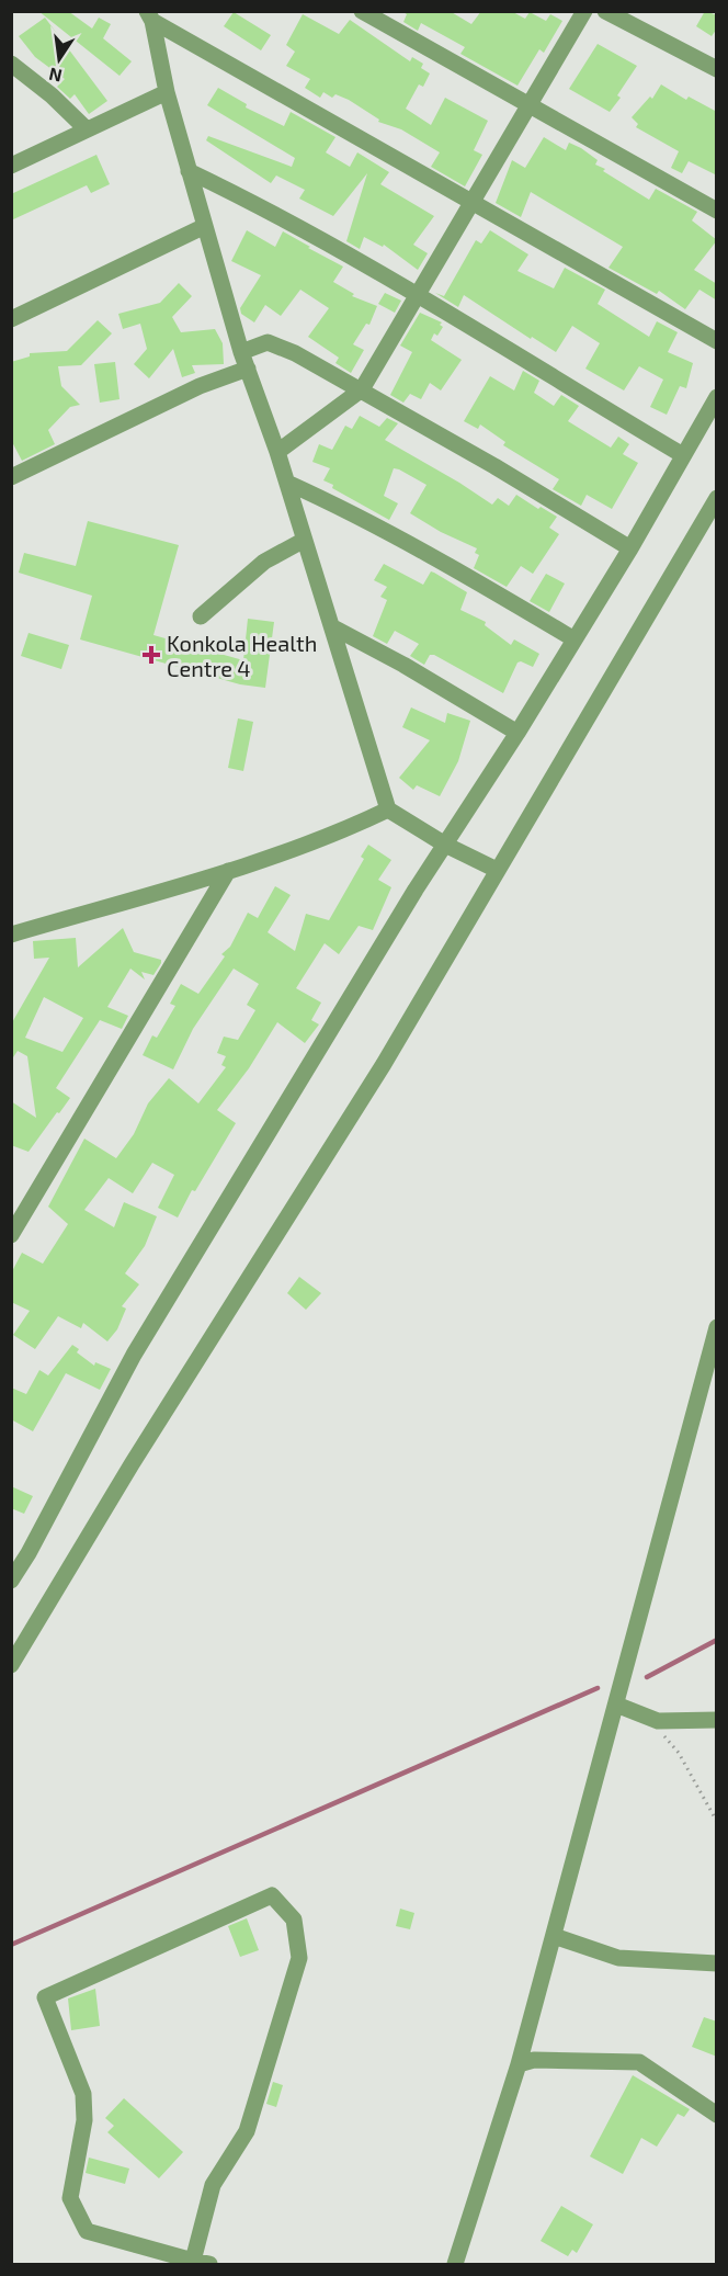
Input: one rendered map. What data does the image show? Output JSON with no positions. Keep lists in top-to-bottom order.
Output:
{
  "places": {
    "health": ["Konkola Health Centre 4"]
  },
  "north": "bottom"
}
